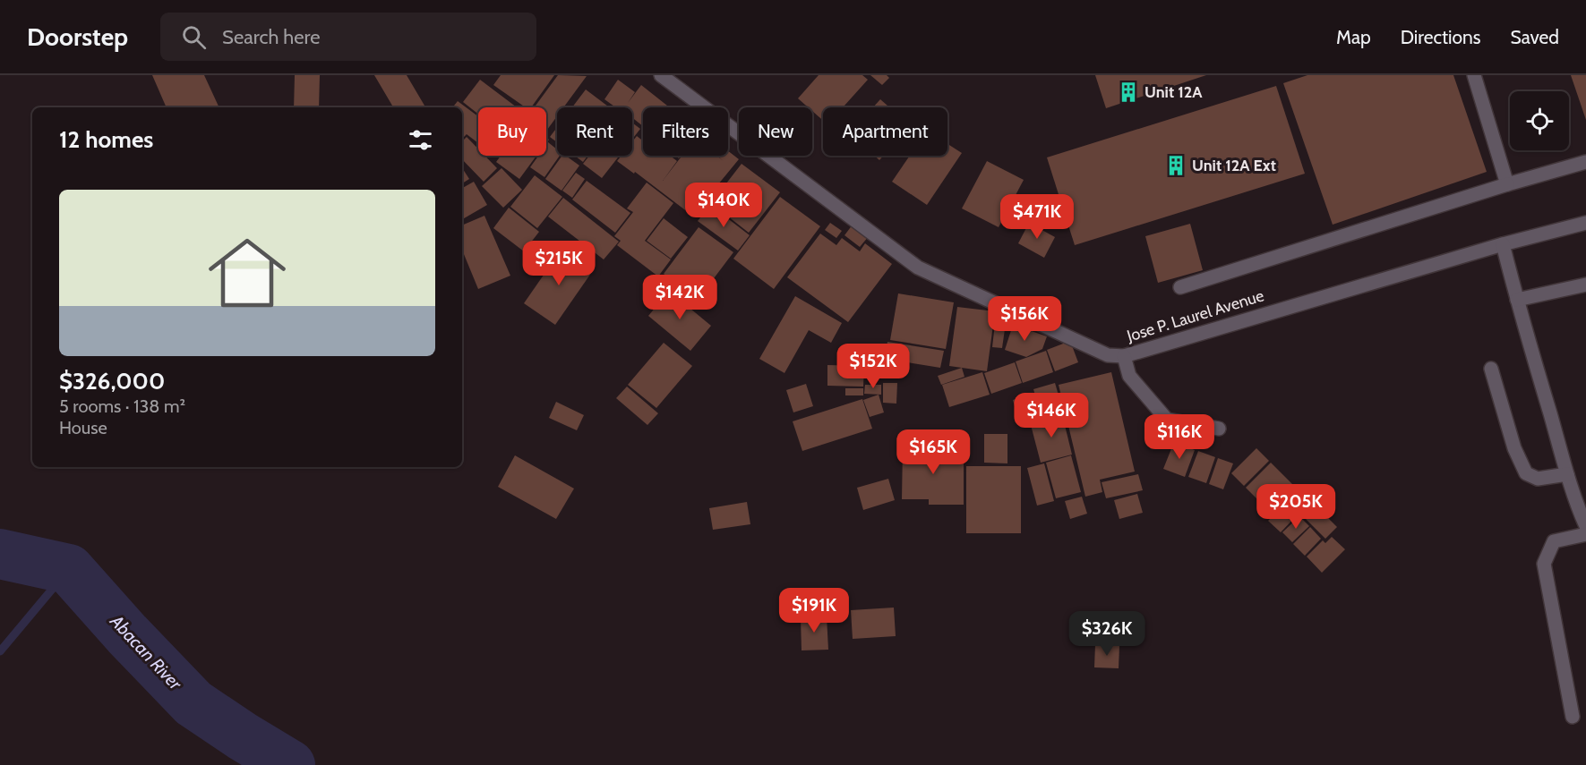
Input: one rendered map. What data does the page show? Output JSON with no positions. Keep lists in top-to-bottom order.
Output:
{
  "streets": {
    "street": ["Jose P. Laurel Avenue"]
  },
  "water": ["Abacan River"],
  "places": {
    "building": ["Unit 12A", "Unit 12A Ext"]
  },
  "page": {
    "header": "Doorstep",
    "search": "Search here",
    "nav": ["Map", "Directions", "Saved"],
    "chip": [
      "Buy",
      "Rent",
      "Filters",
      "New",
      "Apartment"
    ],
    "heading": "12 homes",
    "list": [
      {
        "name": "$326,000",
        "note": "5 rooms · 138 m² · House"
      }
    ],
    "price": [
      "$140K",
      "$471K",
      "$215K",
      "$142K",
      "$156K",
      "$152K",
      "$146K",
      "$116K",
      "$165K",
      "$205K",
      "$191K",
      "$326K"
    ]
  }
}
